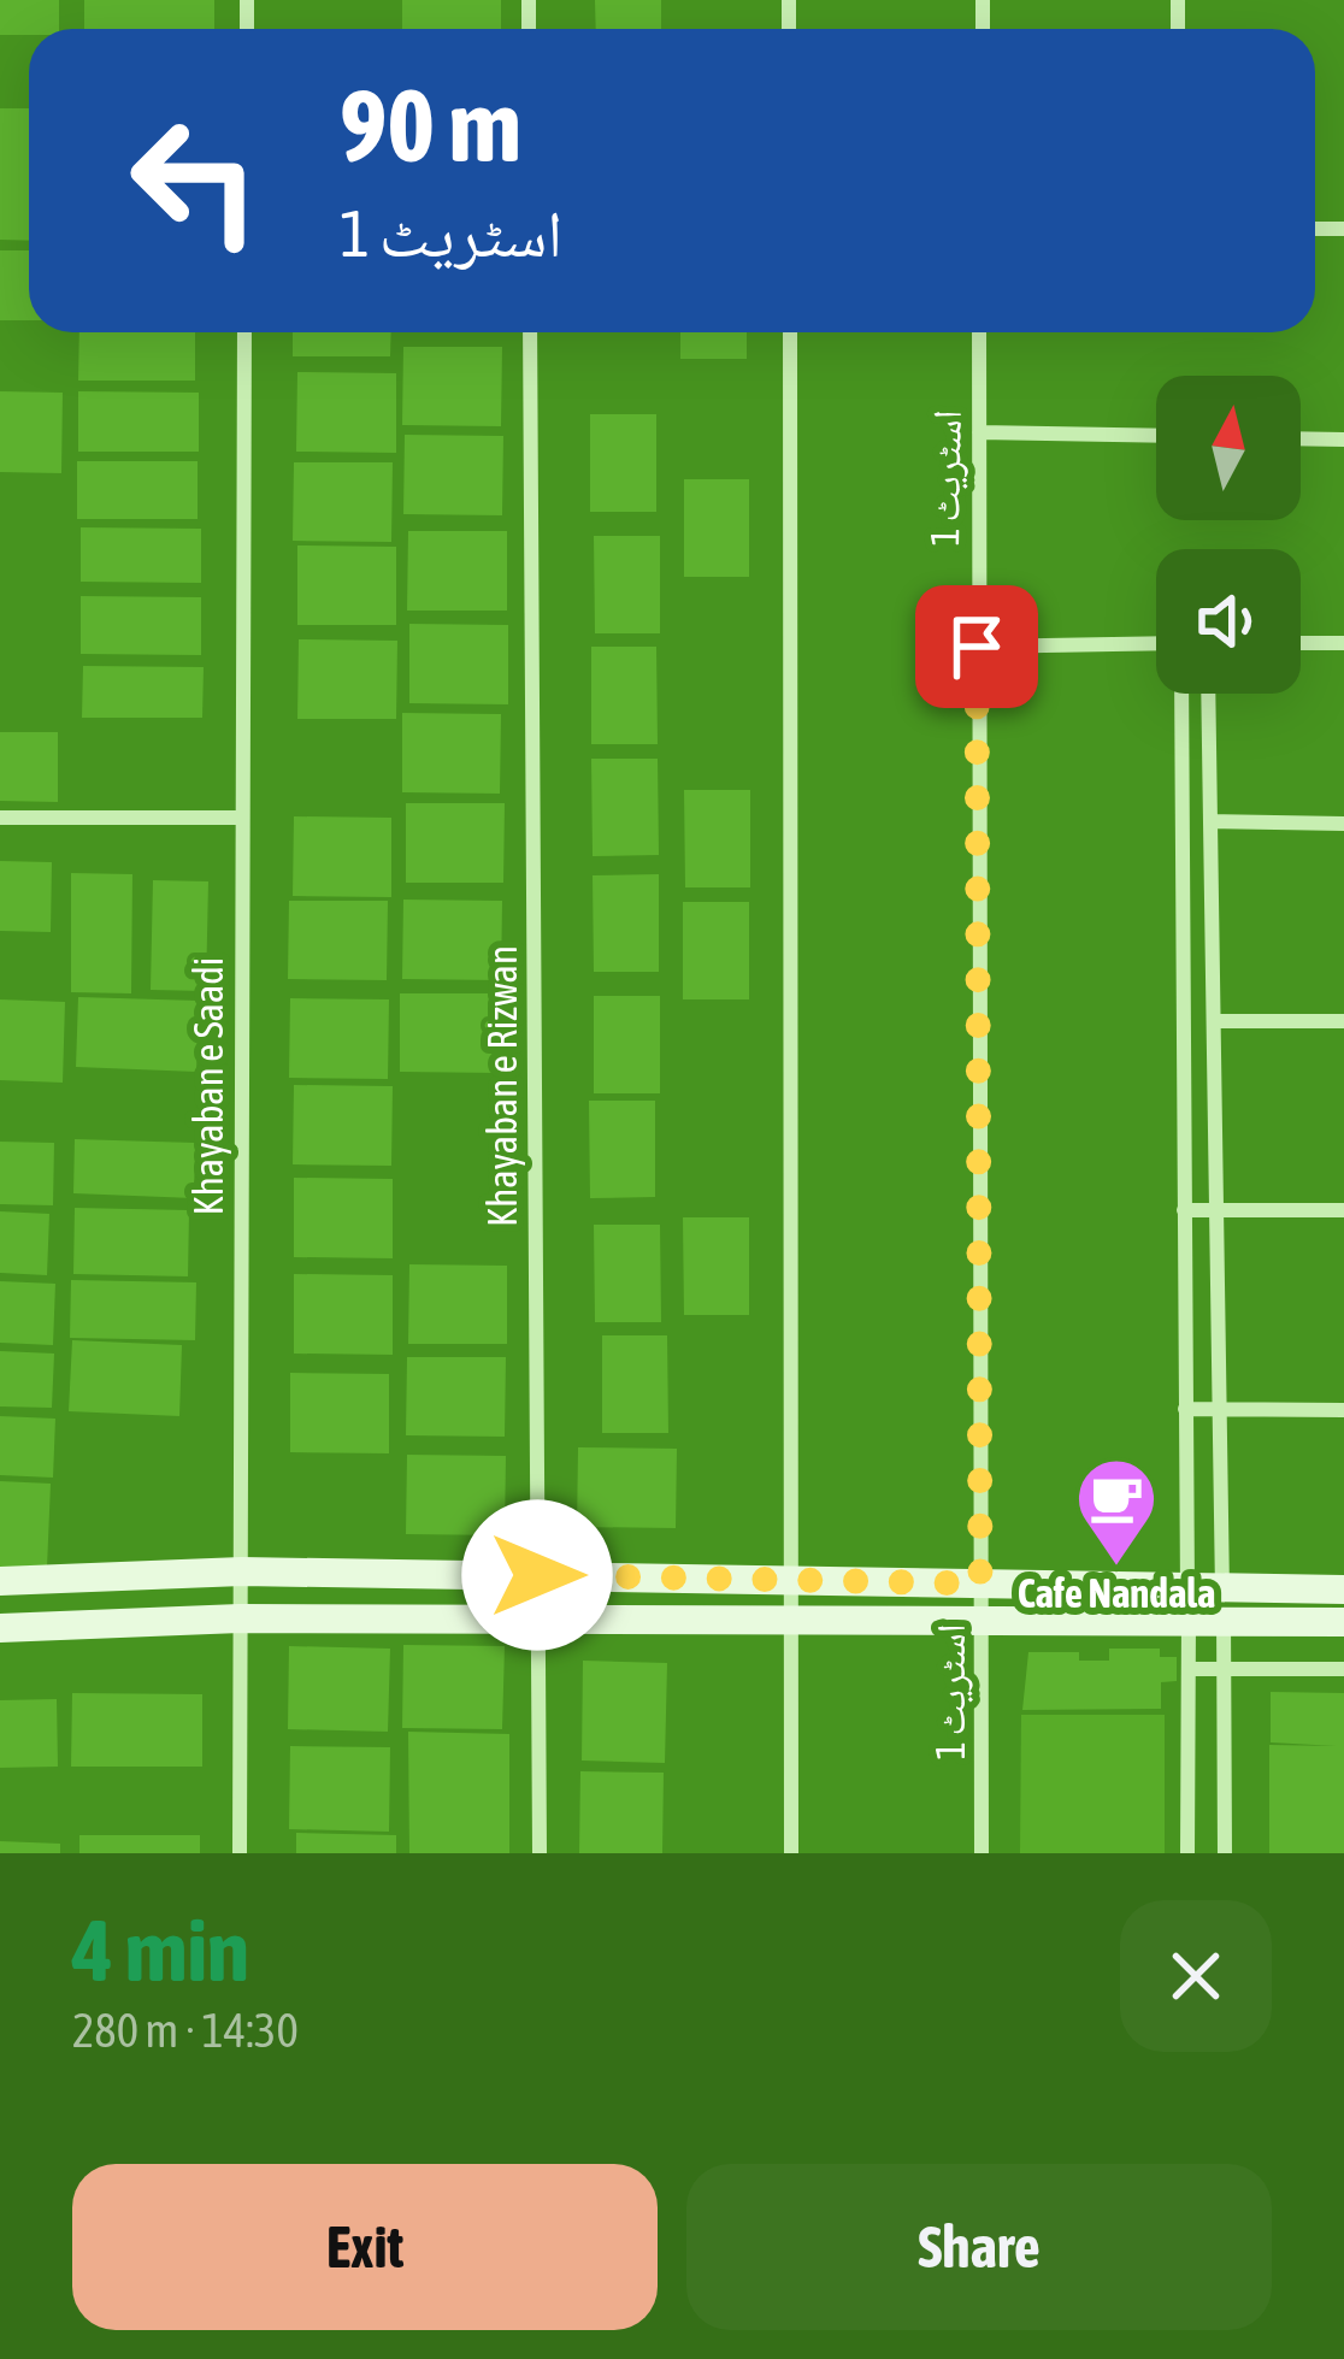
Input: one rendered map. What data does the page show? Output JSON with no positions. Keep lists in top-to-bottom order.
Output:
{
  "streets": {
    "street": ["اسٹریٹ 1", "Khayaban e Saadi", "Khayaban e Rizwan"]
  },
  "places": {
    "cafe": ["Cafe Nandala"]
  },
  "north": "top",
  "page": {
    "turn": ["90 m", "اسٹریٹ 1"],
    "heading": ["4 min", "280 m · 14:30"],
    "buttons": ["Exit", "Share"]
  }
}
